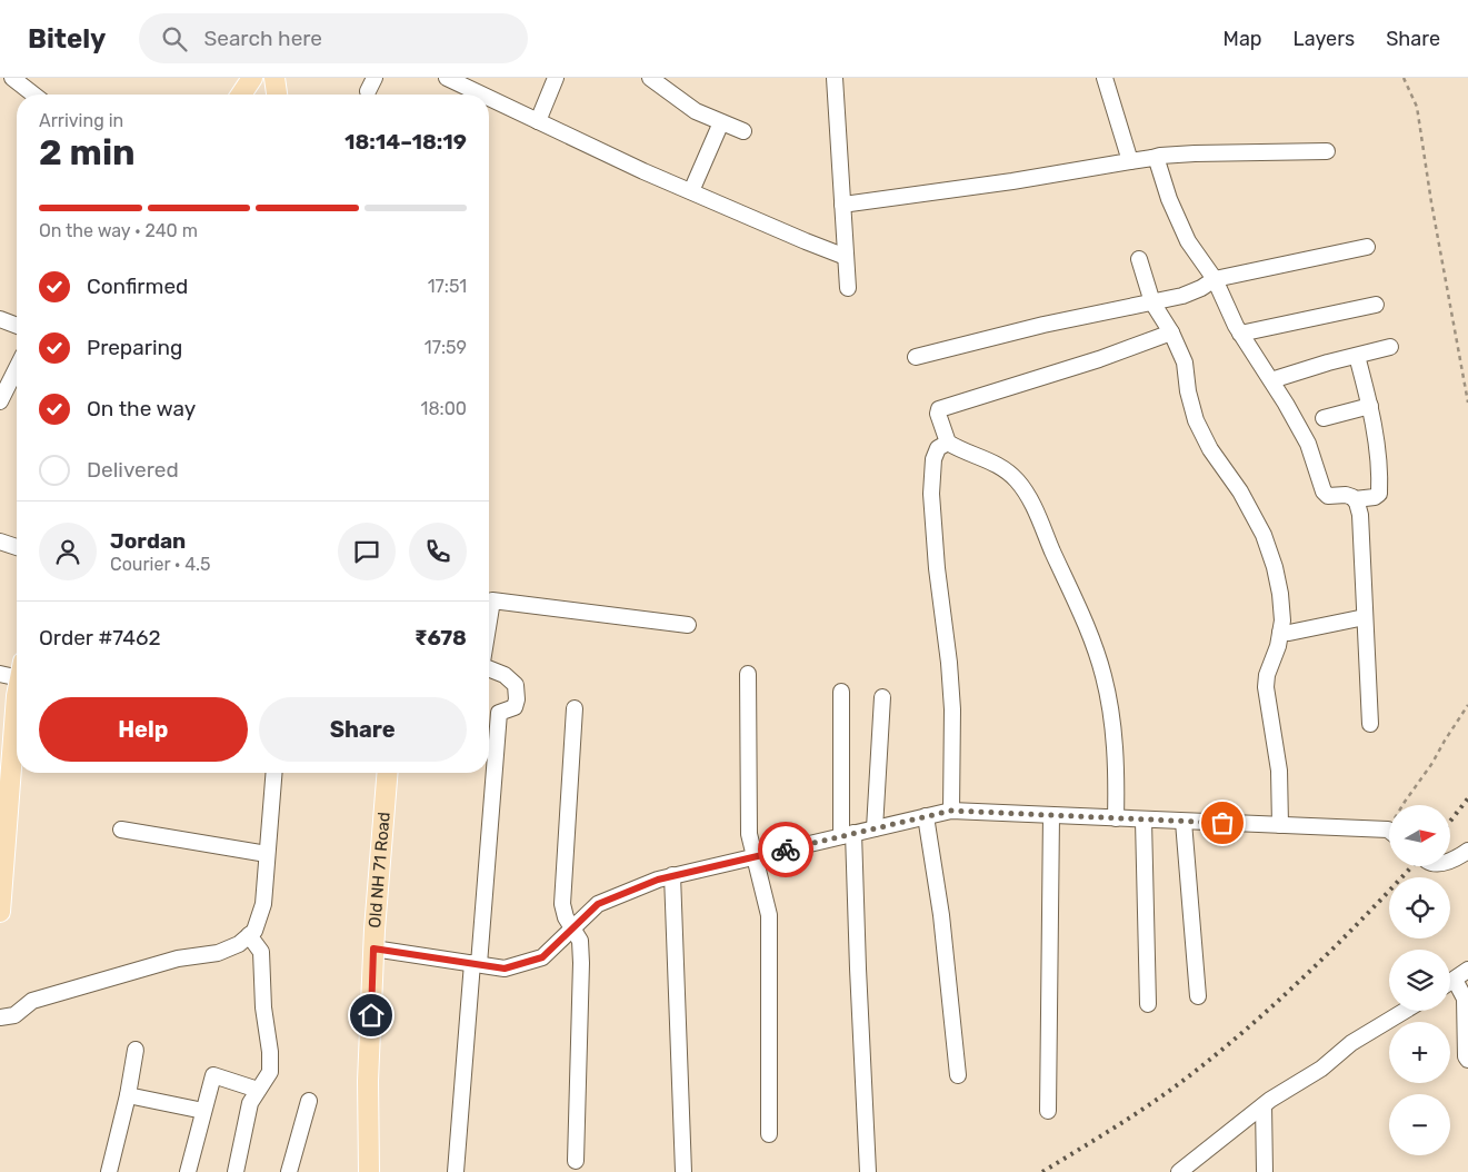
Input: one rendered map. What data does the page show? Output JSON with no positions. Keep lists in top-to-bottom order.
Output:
{
  "streets": {
    "main road": ["Old NH 71 Road"]
  },
  "north": "right",
  "page": {
    "header": "Bitely",
    "search": "Search here",
    "nav": ["Map", "Layers", "Share"],
    "heading": ["2 min", "Arriving in", "18:14–18:19"],
    "panel": [
      "Jordan",
      "Courier · 4.5",
      "Order #7462",
      "₹678"
    ],
    "bar": "On the way · 240 m",
    "list": [
      ["Confirmed", "17:51"],
      ["Preparing", "17:59"],
      ["On the way", "18:00"],
      "Delivered"
    ],
    "buttons": ["Help", "Share"],
    "map_buttons": ["+", "−"]
  }
}
